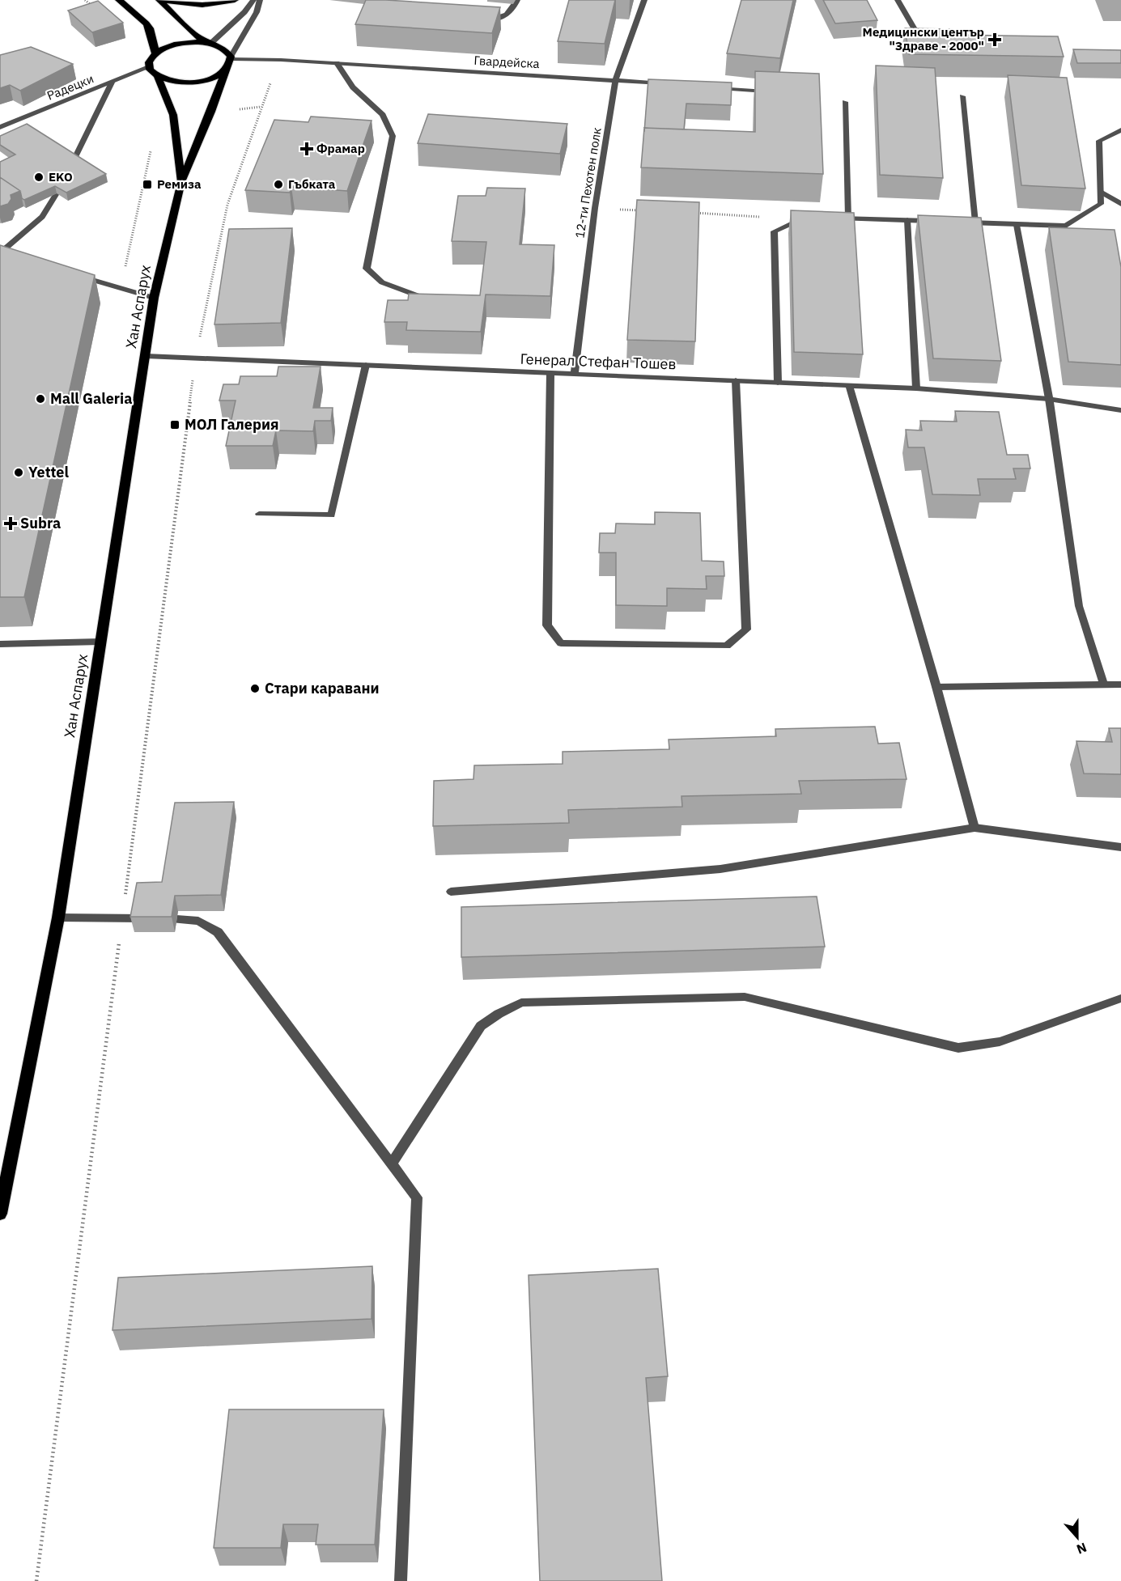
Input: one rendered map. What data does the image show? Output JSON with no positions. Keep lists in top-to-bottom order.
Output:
{
  "streets": {
    "main road": ["Хан Аспарух"],
    "street": [
      "Гвардейска",
      "Радецки",
      "12-ти Пехотен полк",
      "Генерал Стефан Тошев"
    ]
  },
  "crossings": [
    ["Гвардейска", "12-ти Пехотен полк"],
    ["Гвардейска", "Хан Аспарух"],
    ["Радецки", "Хан Аспарух"],
    ["12-ти Пехотен полк", "Генерал Стефан Тошев"],
    ["Хан Аспарух", "Генерал Стефан Тошев"]
  ],
  "places": {
    "health": ["Медицински център \"Здраве - 2000\"", "Фрамар", "Subra"],
    "other": [
      "EKO",
      "Гъбката",
      "Mall Galeria",
      "Yettel",
      "Стари каравани"
    ],
    "transit": ["Ремиза", "МОЛ Галерия"]
  },
  "north": "bottom"
}
